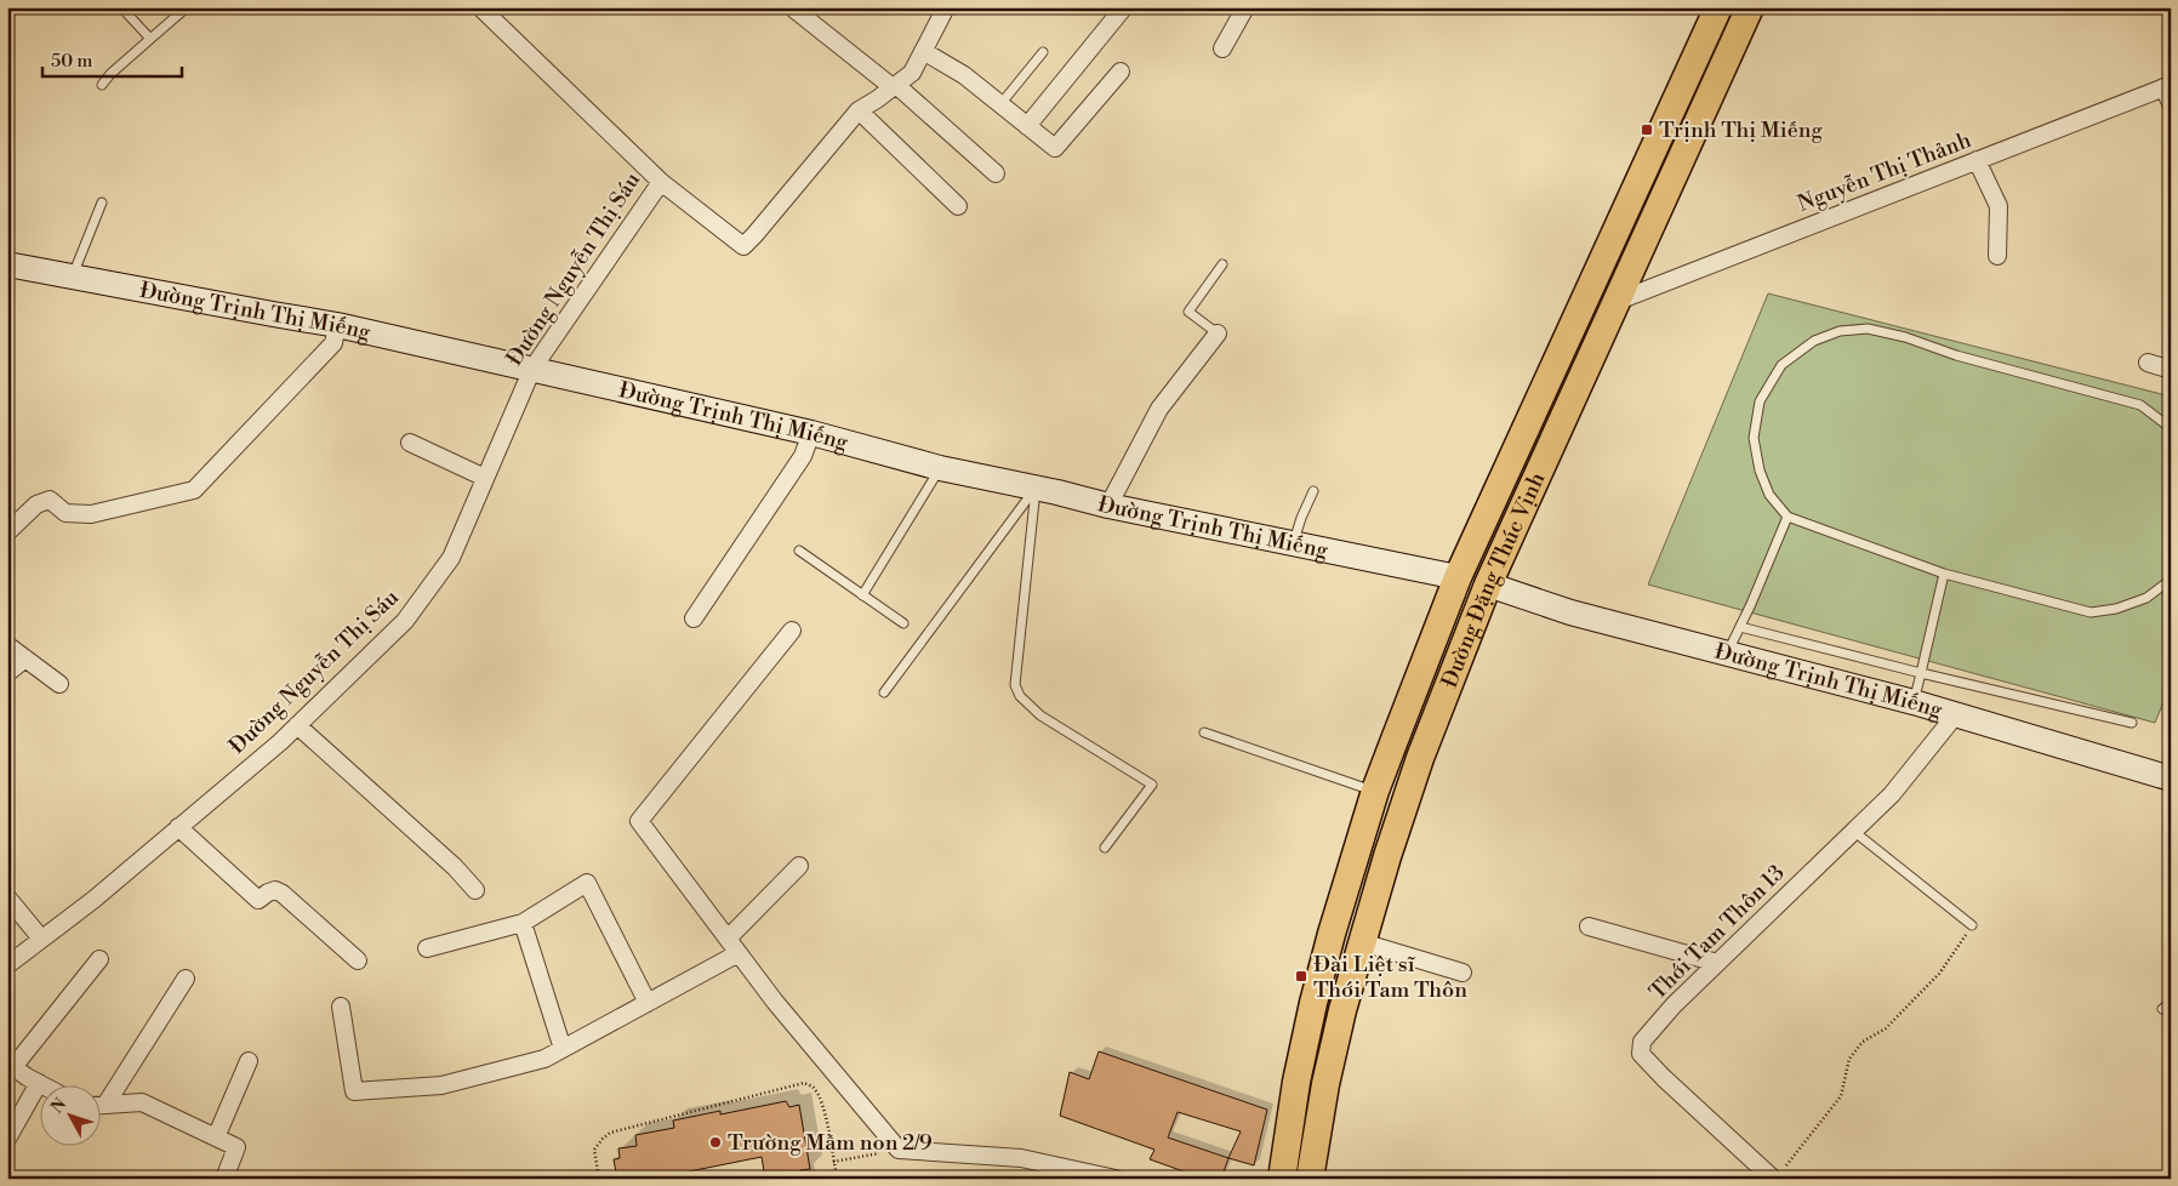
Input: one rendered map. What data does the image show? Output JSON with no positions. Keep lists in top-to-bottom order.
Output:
{
  "streets": {
    "main road": ["Đường Trịnh Thị Miếng", "Đường Đặng Thúc Vịnh"],
    "street": ["Nguyễn Thị Thảnh", "Đường Nguyễn Thị Sáu", "Thới Tam Thôn 13"]
  },
  "crossings": [
    ["Nguyễn Thị Thảnh", "Đường Đặng Thúc Vịnh"],
    ["Đường Nguyễn Thị Sáu", "Đường Trịnh Thị Miếng"],
    ["Đường Trịnh Thị Miếng", "Đường Đặng Thúc Vịnh"],
    ["Đường Trịnh Thị Miếng", "Thới Tam Thôn 13"]
  ],
  "places": {
    "transit": ["Trịnh Thị Miếng", "Đài Liệt sĩ Thới Tam Thôn"],
    "other": ["Trường Mầm non 2/9"]
  },
  "scale_bar": "50 m",
  "north": "top left"
}
